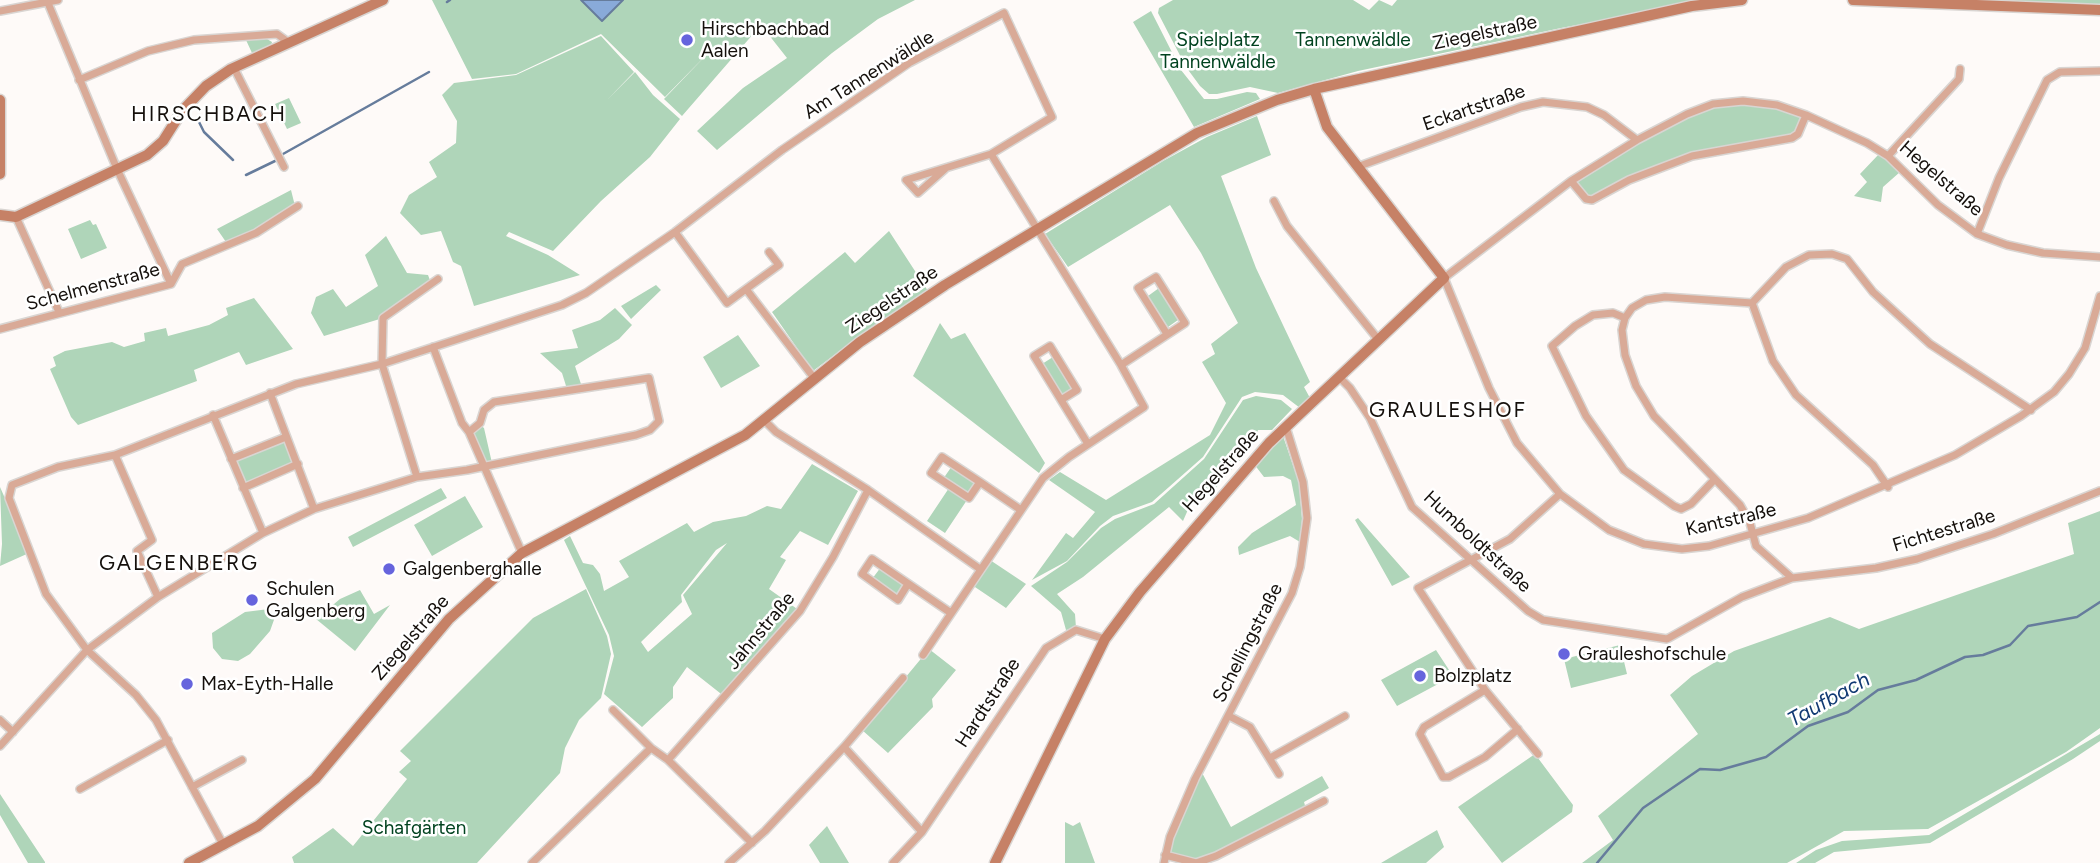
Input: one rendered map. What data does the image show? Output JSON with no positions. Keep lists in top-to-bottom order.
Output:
{
  "streets": {
    "main road": ["Ziegelstraße", "Hegelstraße", "Kantstraße"],
    "street": [
      "Am Tannenwäldle",
      "Eckartstraße",
      "Schelmenstraße",
      "Fichtestraße",
      "Humboldtstraße",
      "Jahnstraße",
      "Schellingstraße",
      "Hardtstraße"
    ]
  },
  "crossings": [
    ["Ziegelstraße", "Kantstraße"],
    ["Eckartstraße", "Hegelstraße"],
    ["Eckartstraße", "Kantstraße"],
    ["Hegelstraße", "Kantstraße"],
    ["Hegelstraße", "Humboldtstraße"],
    ["Hegelstraße", "Schellingstraße"],
    ["Hegelstraße", "Hardtstraße"],
    ["Fichtestraße", "Humboldtstraße"]
  ],
  "districts": ["HIRSCHBACH", "GRAULESHOF", "GALGENBERG"],
  "water": ["Taufbach"],
  "parks": ["Spielplatz Tannenwäldle", "Tannenwäldle", "Schafgärten"],
  "places": [
    "Hirschbachbad Aalen",
    "Galgenberghalle",
    "Schulen Galgenberg",
    "Grauleshofschule",
    "Bolzplatz",
    "Max-Eyth-Halle"
  ]
}
